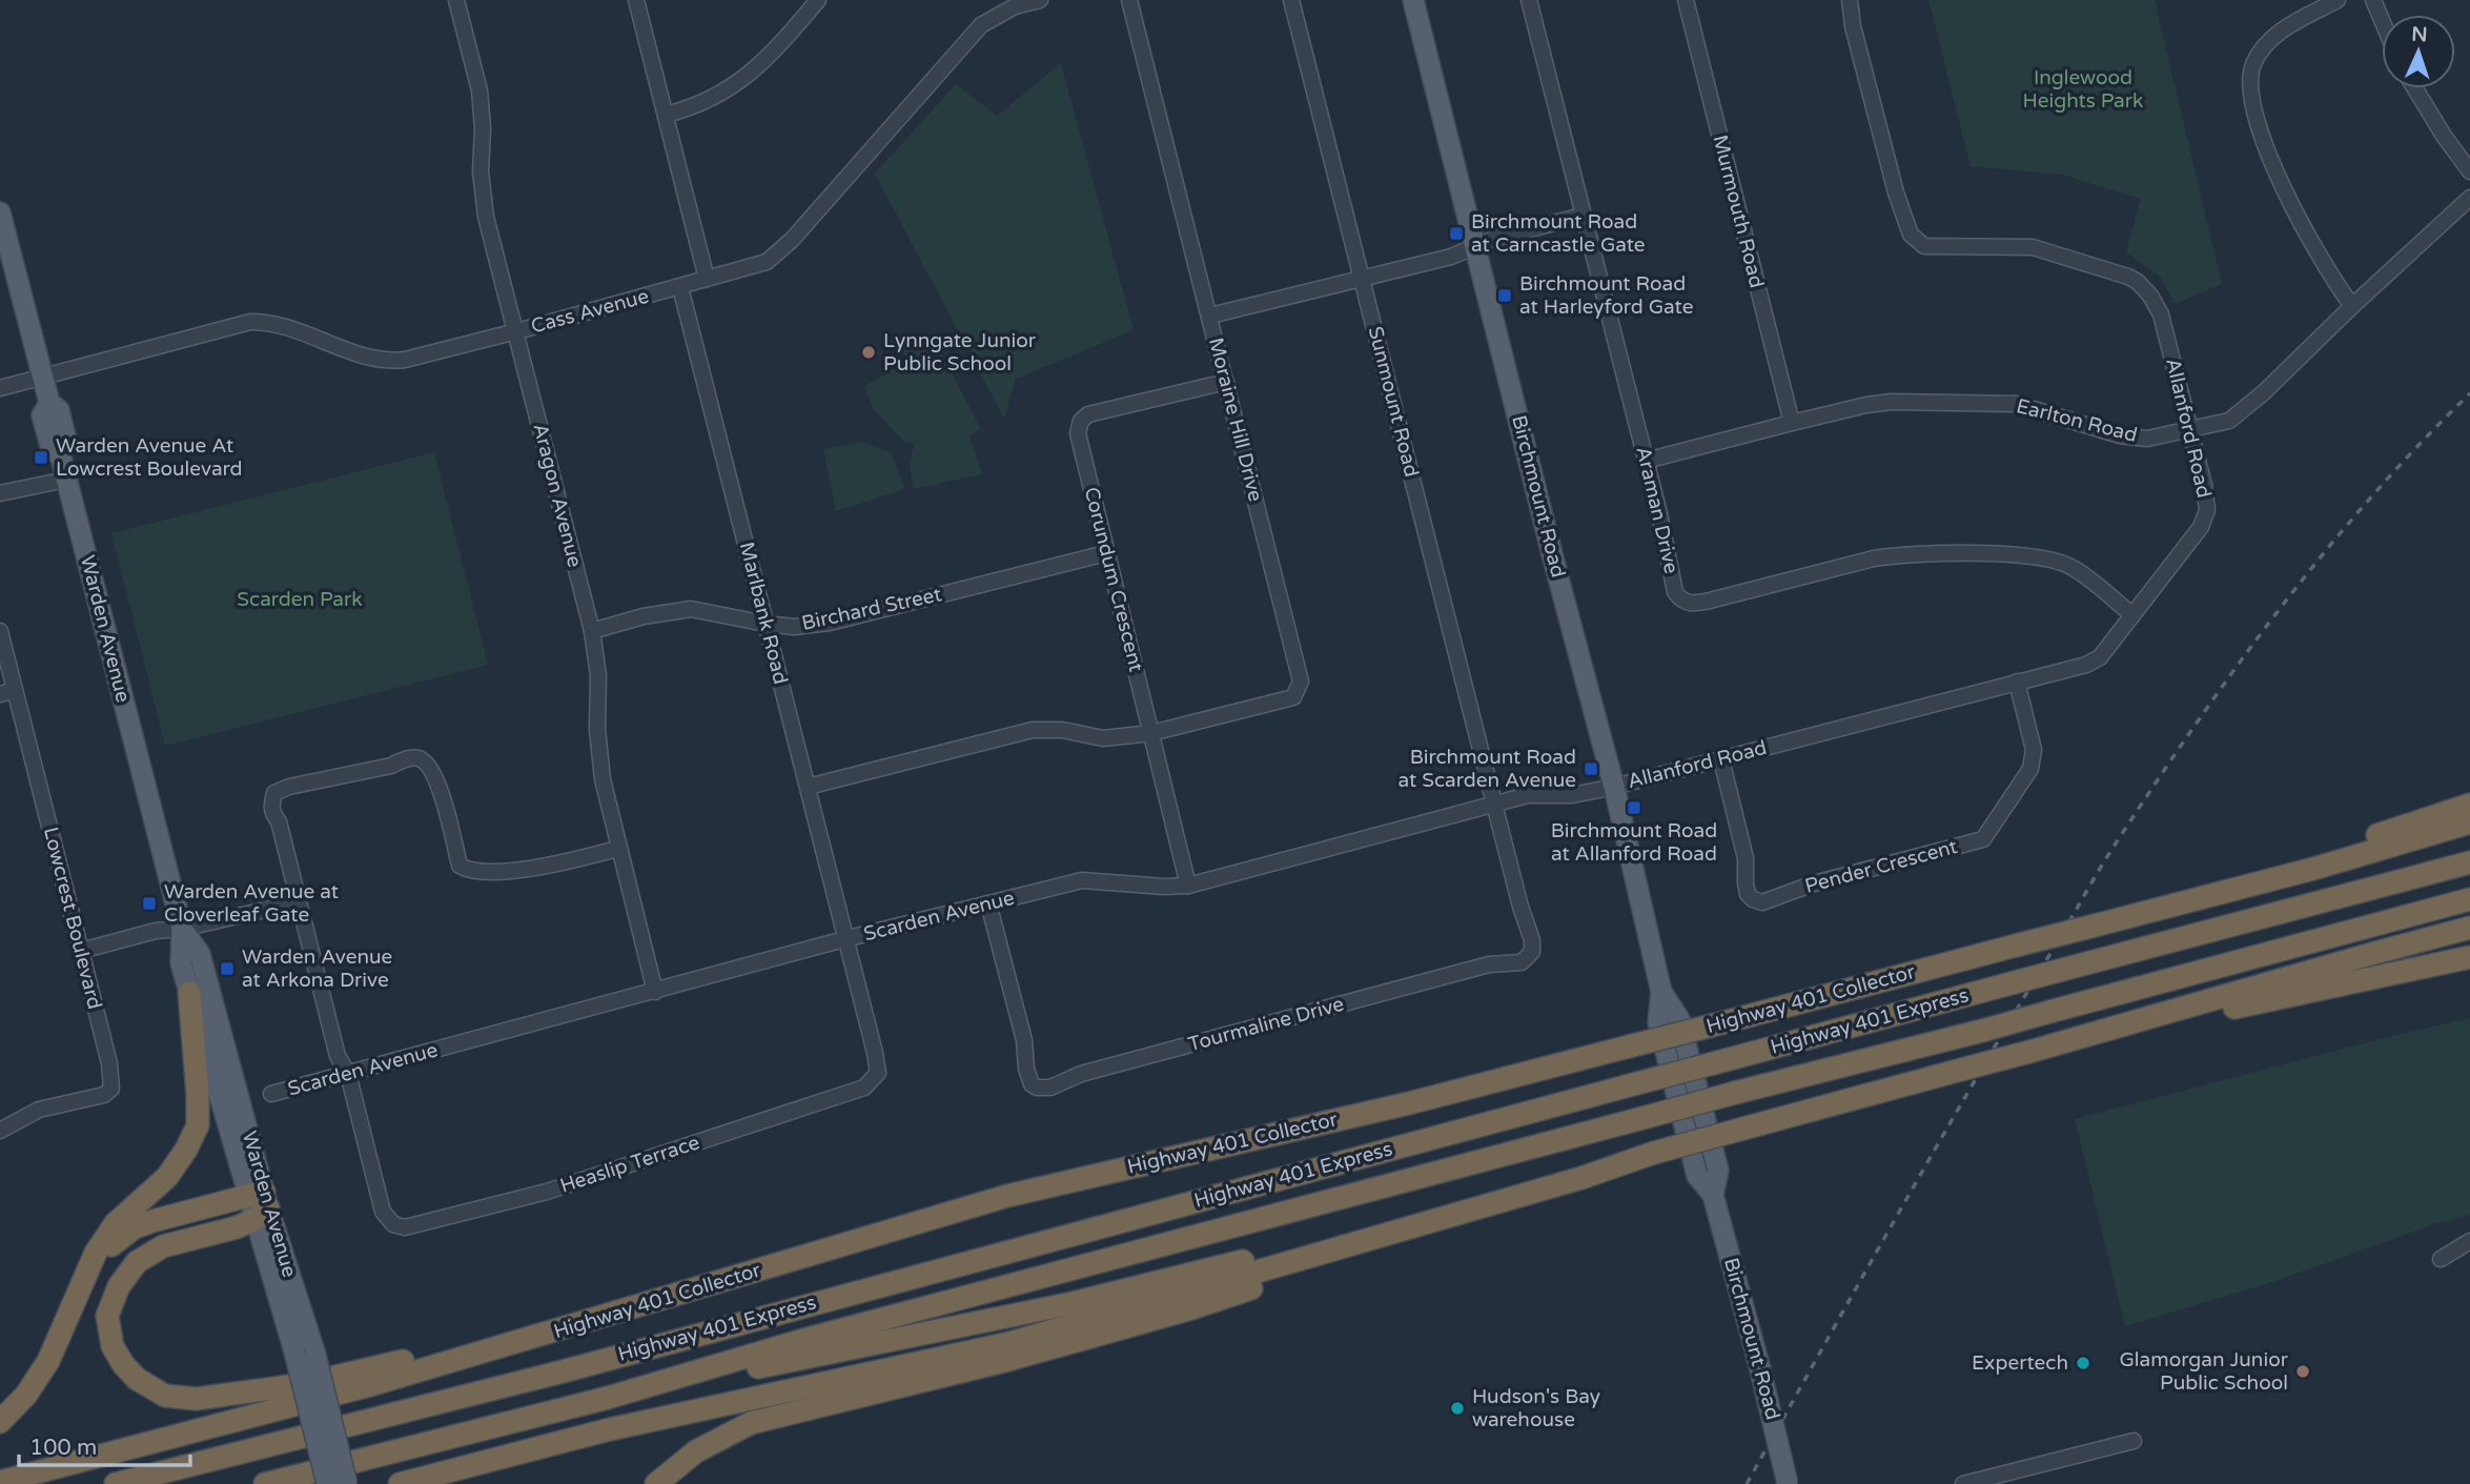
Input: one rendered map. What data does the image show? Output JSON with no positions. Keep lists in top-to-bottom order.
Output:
{
  "streets": {
    "highway": ["Highway 401 Collector", "Highway 401 Express"],
    "main road": ["Birchmount Road", "Warden Avenue"],
    "street": [
      "Murmouth Road",
      "Cass Avenue",
      "Sunmount Road",
      "Moraine Hill Drive",
      "Earlton Road",
      "Allanford Road",
      "Aragon Avenue",
      "Araman Drive",
      "Corundum Crescent",
      "Birchard Street",
      "Marlbank Road",
      "Pender Crescent",
      "Scarden Avenue",
      "Lowcrest Boulevard",
      "Tourmaline Drive",
      "Heaslip Terrace"
    ]
  },
  "crossings": [
    ["Murmouth Road", "Earlton Road"],
    ["Cass Avenue", "Aragon Avenue"],
    ["Cass Avenue", "Marlbank Road"],
    ["Cass Avenue", "Warden Avenue"],
    ["Sunmount Road", "Scarden Avenue"],
    ["Sunmount Road", "Tourmaline Drive"],
    ["Moraine Hill Drive", "Corundum Crescent"],
    ["Earlton Road", "Allanford Road"],
    ["Earlton Road", "Araman Drive"],
    ["Allanford Road", "Birchmount Road"],
    ["Allanford Road", "Araman Drive"],
    ["Allanford Road", "Pender Crescent"],
    ["Allanford Road", "Scarden Avenue"],
    ["Aragon Avenue", "Birchard Street"],
    ["Aragon Avenue", "Scarden Avenue"],
    ["Birchmount Road", "Scarden Avenue"],
    ["Corundum Crescent", "Birchard Street"],
    ["Corundum Crescent", "Scarden Avenue"],
    ["Birchard Street", "Marlbank Road"],
    ["Marlbank Road", "Scarden Avenue"],
    ["Marlbank Road", "Heaslip Terrace"],
    ["Scarden Avenue", "Tourmaline Drive"],
    ["Scarden Avenue", "Heaslip Terrace"]
  ],
  "parks": ["Inglewood Heights Park", "Scarden Park"],
  "places": {
    "transit": [
      "Birchmount Road at Carncastle Gate",
      "Birchmount Road at Harleyford Gate",
      "Warden Avenue At Lowcrest Boulevard",
      "Birchmount Road at Scarden Avenue",
      "Birchmount Road at Allanford Road",
      "Warden Avenue at Cloverleaf Gate",
      "Warden Avenue at Arkona Drive"
    ],
    "other": [
      "Lynngate Junior Public School",
      "Expertech",
      "Glamorgan Junior Public School",
      "Hudson's Bay warehouse"
    ]
  },
  "scale_bar": "100 m",
  "north": "top"
}
